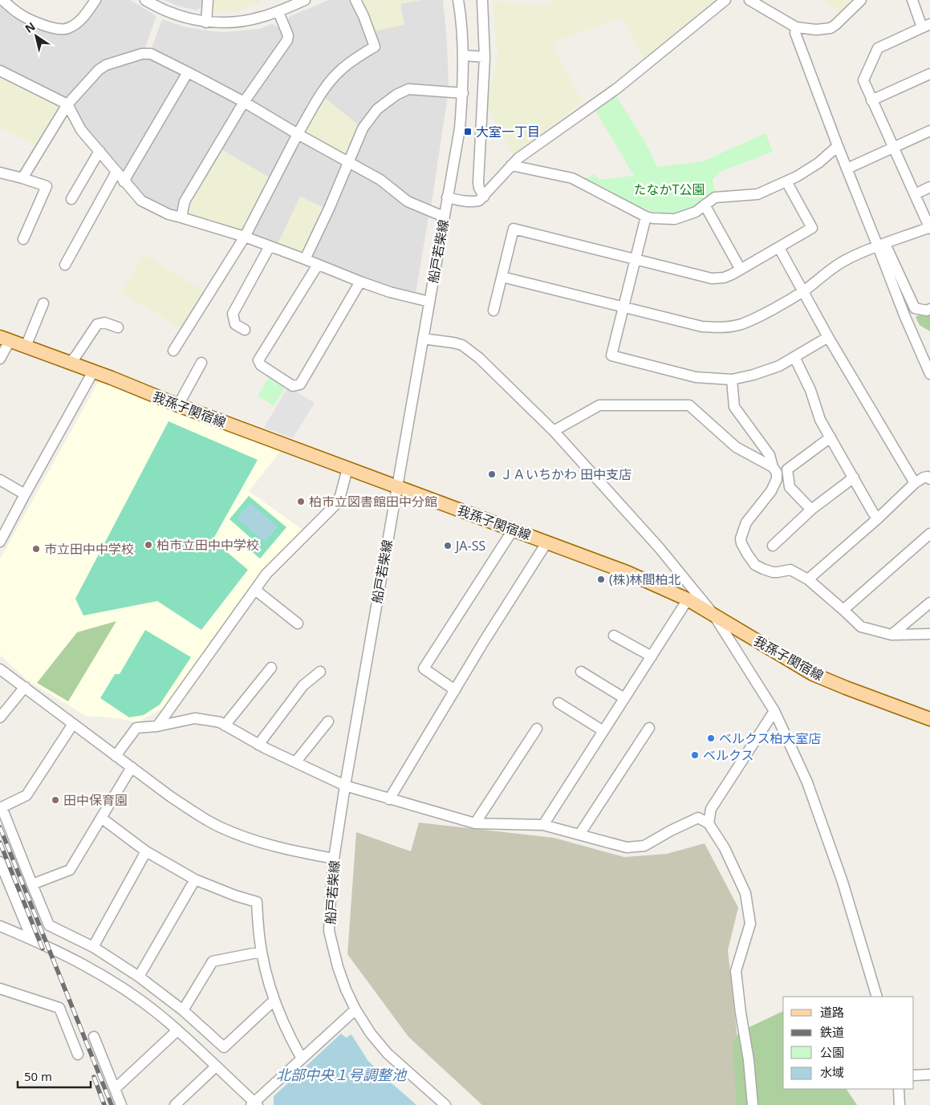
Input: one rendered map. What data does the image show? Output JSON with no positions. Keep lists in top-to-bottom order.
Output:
{
  "streets": {
    "main road": ["我孫子関宿線"],
    "street": ["船戸若柴線"]
  },
  "crossings": [
    ["船戸若柴線", "我孫子関宿線"]
  ],
  "water": ["北部中央１号調整池"],
  "parks": ["たなかT公園"],
  "places": {
    "transit": ["大室一丁目"],
    "other": [
      "ＪＡいちかわ 田中支店",
      "柏市立図書館田中分館",
      "柏市立田中中学校",
      "JA-SS",
      "市立田中中学校",
      "(株)林間柏北",
      "ベルクス柏大室店",
      "ベルクス",
      "田中保育園"
    ]
  },
  "legend": [
    "道路",
    "鉄道",
    "公園",
    "水域"
  ],
  "scale_bar": "50 m",
  "north": "top left"
}
